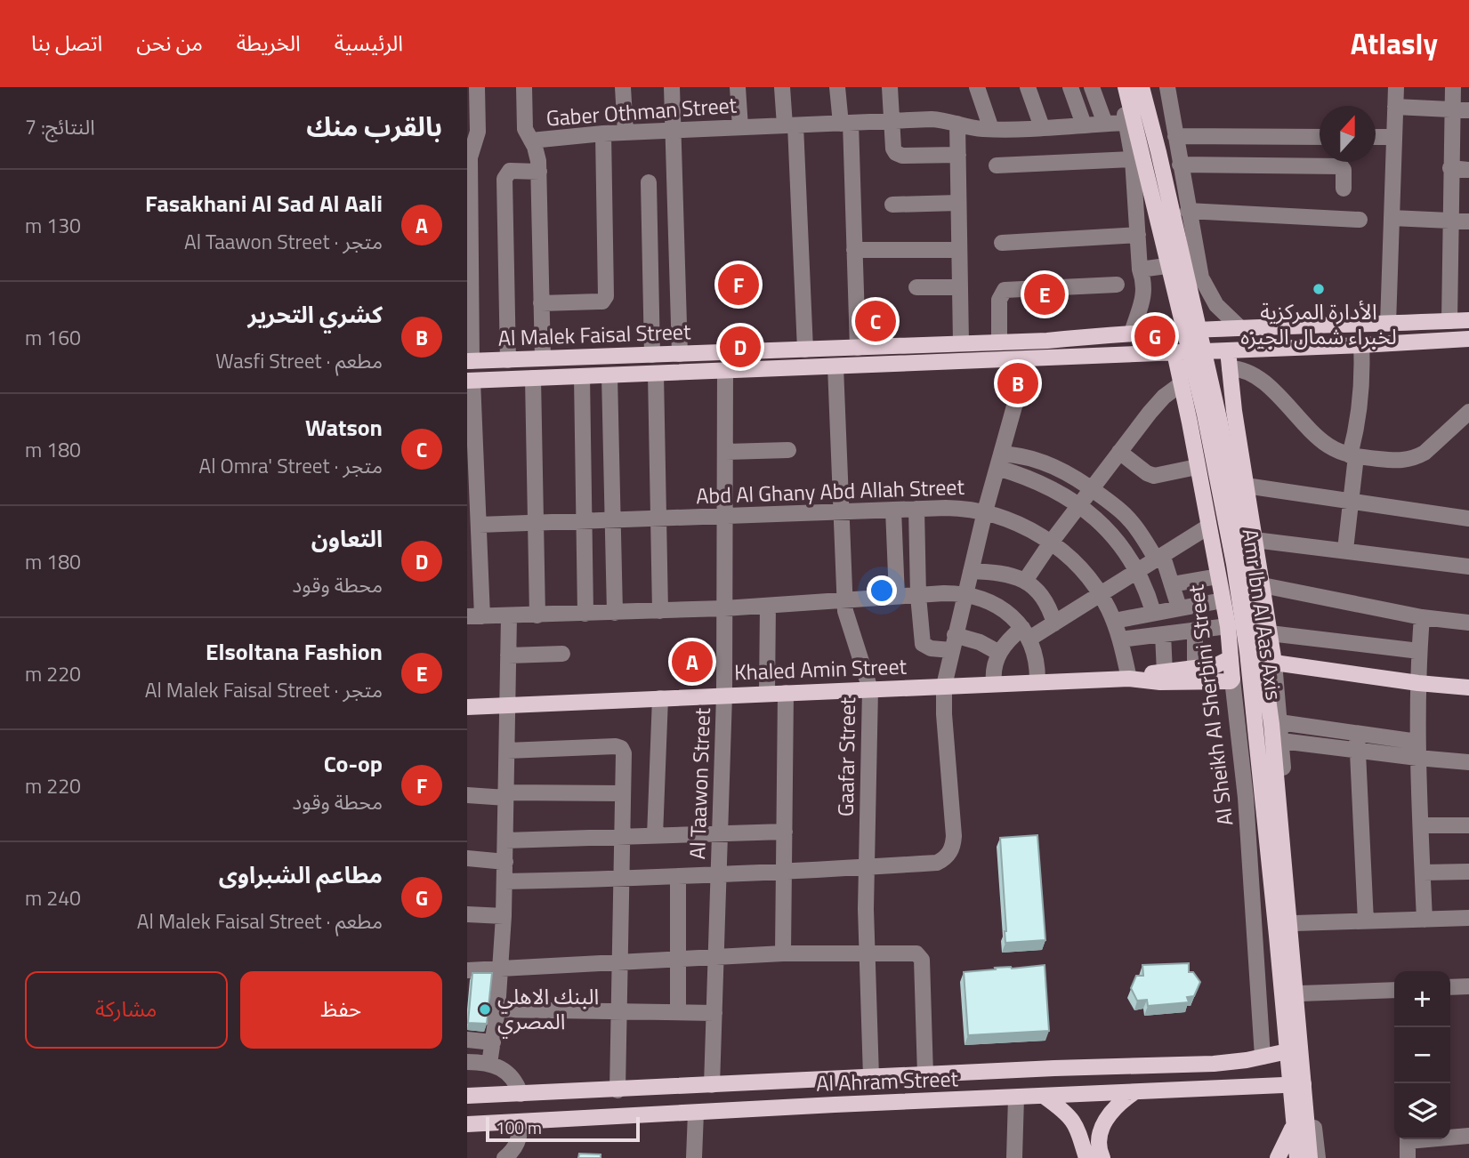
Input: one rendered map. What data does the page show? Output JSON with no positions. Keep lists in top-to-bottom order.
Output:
{
  "streets": {
    "main road": [
      "Al Malek Faisal Street",
      "Amr Ibn Al Aas Axis",
      "Khaled Amin Street",
      "Al Sheikh Al Sherbini Street",
      "Al Ahram Street"
    ],
    "street": [
      "Gaber Othman Street",
      "Abd Al Ghany Abd Allah Street",
      "Gaafar Street",
      "Al Taawon Street"
    ]
  },
  "crossings": [
    ["Al Malek Faisal Street", "Al Sheikh Al Sherbini Street"],
    ["Al Malek Faisal Street", "Gaafar Street"],
    ["Al Malek Faisal Street", "Al Taawon Street"],
    ["Abd Al Ghany Abd Allah Street", "Khaled Amin Street"],
    ["Abd Al Ghany Abd Allah Street", "Gaafar Street"],
    ["Abd Al Ghany Abd Allah Street", "Al Taawon Street"],
    ["Khaled Amin Street", "Al Sheikh Al Sherbini Street"],
    ["Khaled Amin Street", "Gaafar Street"],
    ["Khaled Amin Street", "Al Taawon Street"],
    ["Al Sheikh Al Sherbini Street", "Al Ahram Street"],
    ["Gaafar Street", "Al Ahram Street"],
    ["Al Taawon Street", "Al Ahram Street"]
  ],
  "places": ["الأدارة المركزية لخبراء شمال الجيزه", "البنك الاهلي المصري"],
  "scale_bar": "100 m",
  "north": "top",
  "page": {
    "header": "Atlasly",
    "nav": [
      "الرئيسية",
      "الخريطة",
      "من نحن",
      "اتصل بنا"
    ],
    "heading": ["بالقرب منك", "النتائج: 7"],
    "list": [
      {
        "mark": "A",
        "name": "Fasakhani Al Sad Al Aali",
        "note": "متجر · Al Taawon Street",
        "value": "130 m"
      },
      {
        "mark": "B",
        "name": "كشري التحرير",
        "note": "مطعم · Wasfi Street",
        "value": "160 m"
      },
      {
        "mark": "C",
        "name": "Watson",
        "note": "متجر · Al Omra' Street",
        "value": "180 m"
      },
      {
        "mark": "D",
        "name": "التعاون",
        "note": "محطة وقود",
        "value": "180 m"
      },
      {
        "mark": "E",
        "name": "Elsoltana Fashion",
        "note": "متجر · Al Malek Faisal Street",
        "value": "220 m"
      },
      {
        "mark": "F",
        "name": "Co-op",
        "note": "محطة وقود",
        "value": "220 m"
      },
      {
        "mark": "G",
        "name": "مطاعم الشبراوى",
        "note": "مطعم · Al Malek Faisal Street",
        "value": "240 m"
      }
    ],
    "pins": [
      "F",
      "E",
      "C",
      "G",
      "D",
      "B",
      "A"
    ],
    "buttons": ["حفظ", "مشاركة"],
    "map_buttons": ["+", "−"],
    "scale": "100 m"
  }
}
